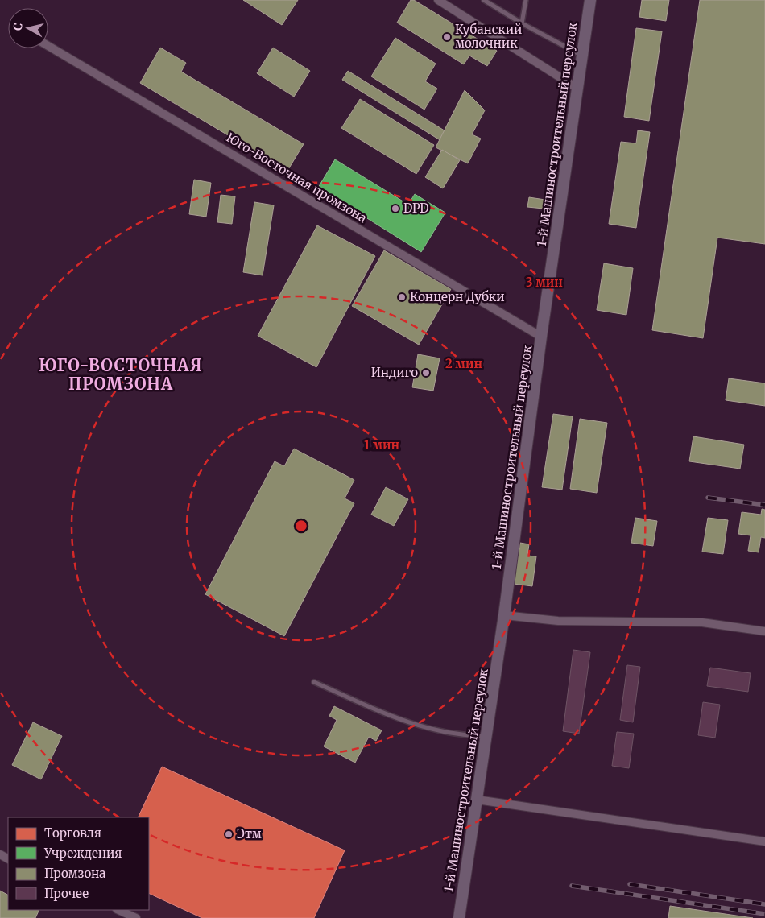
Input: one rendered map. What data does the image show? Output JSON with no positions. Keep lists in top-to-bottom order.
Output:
{
  "streets": {
    "street": ["1-й Машиностроительный переулок", "Юго-Восточная промзона"]
  },
  "crossings": [
    ["1-й Машиностроительный переулок", "Юго-Восточная промзона"]
  ],
  "districts": ["ЮГО-ВОСТОЧНАЯ ПРОМЗОНА"],
  "places": [
    "Кубанский молочник",
    "DPD",
    "Концерн Дубки",
    "Индиго",
    "Этм"
  ],
  "legend": [
    "Торговля",
    "Учреждения",
    "Промзона",
    "Прочее"
  ],
  "north": "left",
  "rings": ["3 мин", "2 мин", "1 мин"]
}
